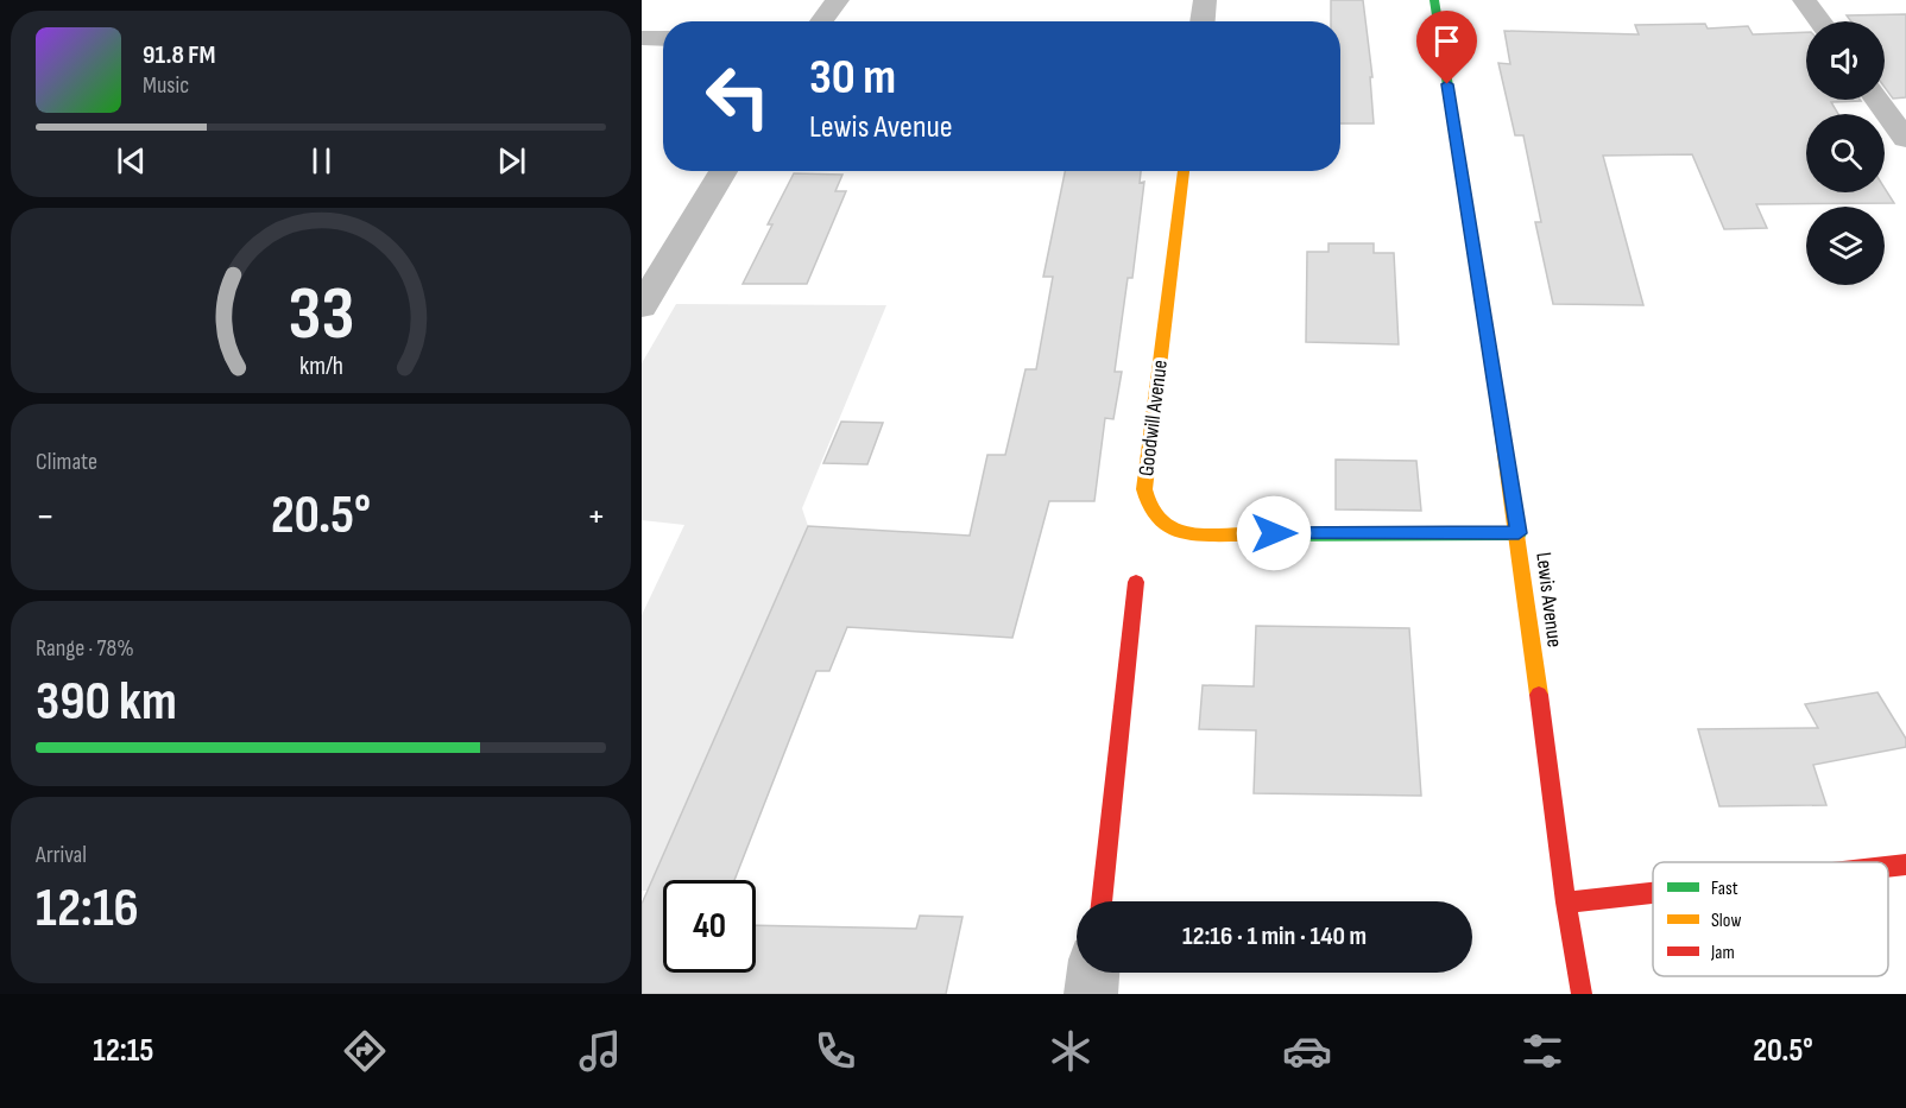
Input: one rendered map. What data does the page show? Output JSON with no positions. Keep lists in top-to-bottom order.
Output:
{
  "streets": {
    "street": ["Goodwill Avenue", "Lewis Avenue"]
  },
  "crossings": [
    ["Goodwill Avenue", "Lewis Avenue"]
  ],
  "legend": ["Fast", "Slow", "Jam"],
  "page": {
    "turn": ["30 m", "Lewis Avenue"],
    "song": ["91.8 FM", "Music"],
    "tile": [
      "Climate",
      ["Range · 78%", "390 km"],
      ["Arrival", "12:16"]
    ],
    "heat": ["−", "20.5°", "+"],
    "limit": "40",
    "trip": "12:16 · 1 min · 140 m",
    "tabs": ["12:15", "20.5°"],
    "gauge": ["33", "km/h"]
  }
}
